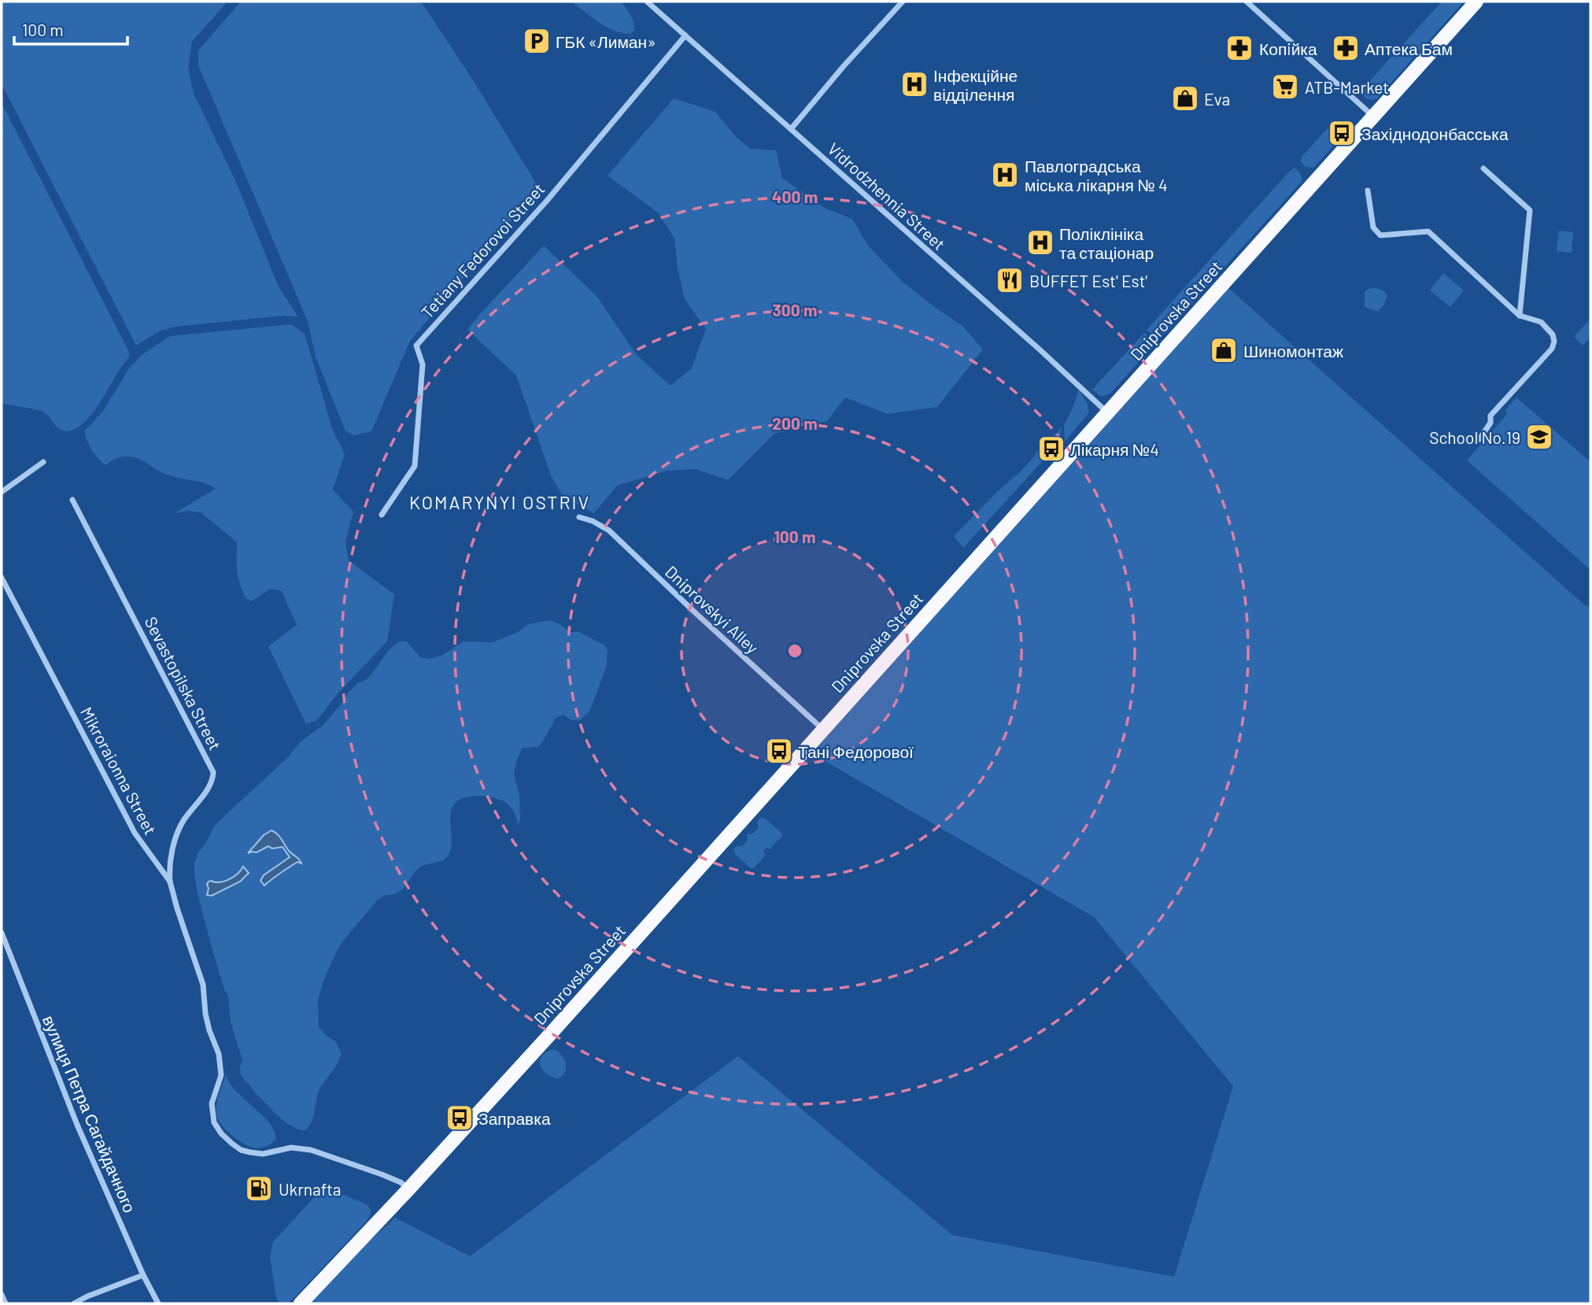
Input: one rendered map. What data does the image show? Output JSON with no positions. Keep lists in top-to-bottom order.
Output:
{
  "streets": {
    "highway": ["Dniprovska Street"],
    "street": [
      "Vidrodzhennia Street",
      "Tetiany Fedorovoi Street",
      "Dniprovskyi Alley",
      "Sevastopilska Street",
      "Mikroraionna Street",
      "вулиця Петра Сагайдачного"
    ]
  },
  "crossings": [
    ["Vidrodzhennia Street", "Tetiany Fedorovoi Street"],
    ["Vidrodzhennia Street", "Dniprovska Street"],
    ["Dniprovska Street", "Dniprovskyi Alley"],
    ["Dniprovska Street", "Mikroraionna Street"],
    ["Sevastopilska Street", "Mikroraionna Street"]
  ],
  "districts": ["KOMARYNYI OSTRIV"],
  "places": {
    "parking": ["ГБК «Лиман»"],
    "pharmacy": ["Копiйка", "Аптека Бам"],
    "hospital": ["Інфекційне відділення", "Павлоградська міська лікарня № 4", "Поліклініка та стаціонар"],
    "supermarket": ["ATB-Market"],
    "shop": ["Eva", "Шиномонтаж"],
    "bus stop": [
      "Західнодонбасська",
      "Лікарня №4",
      "Тані Федорової",
      "Заправка"
    ],
    "restaurant": ["BUFFET Est' Est'"],
    "school or university": ["School No.19"],
    "fuel station": ["Ukrnafta"]
  },
  "scale_bar": "100 m",
  "rings": [
    "400 m",
    "300 m",
    "200 m",
    "100 m"
  ]
}
